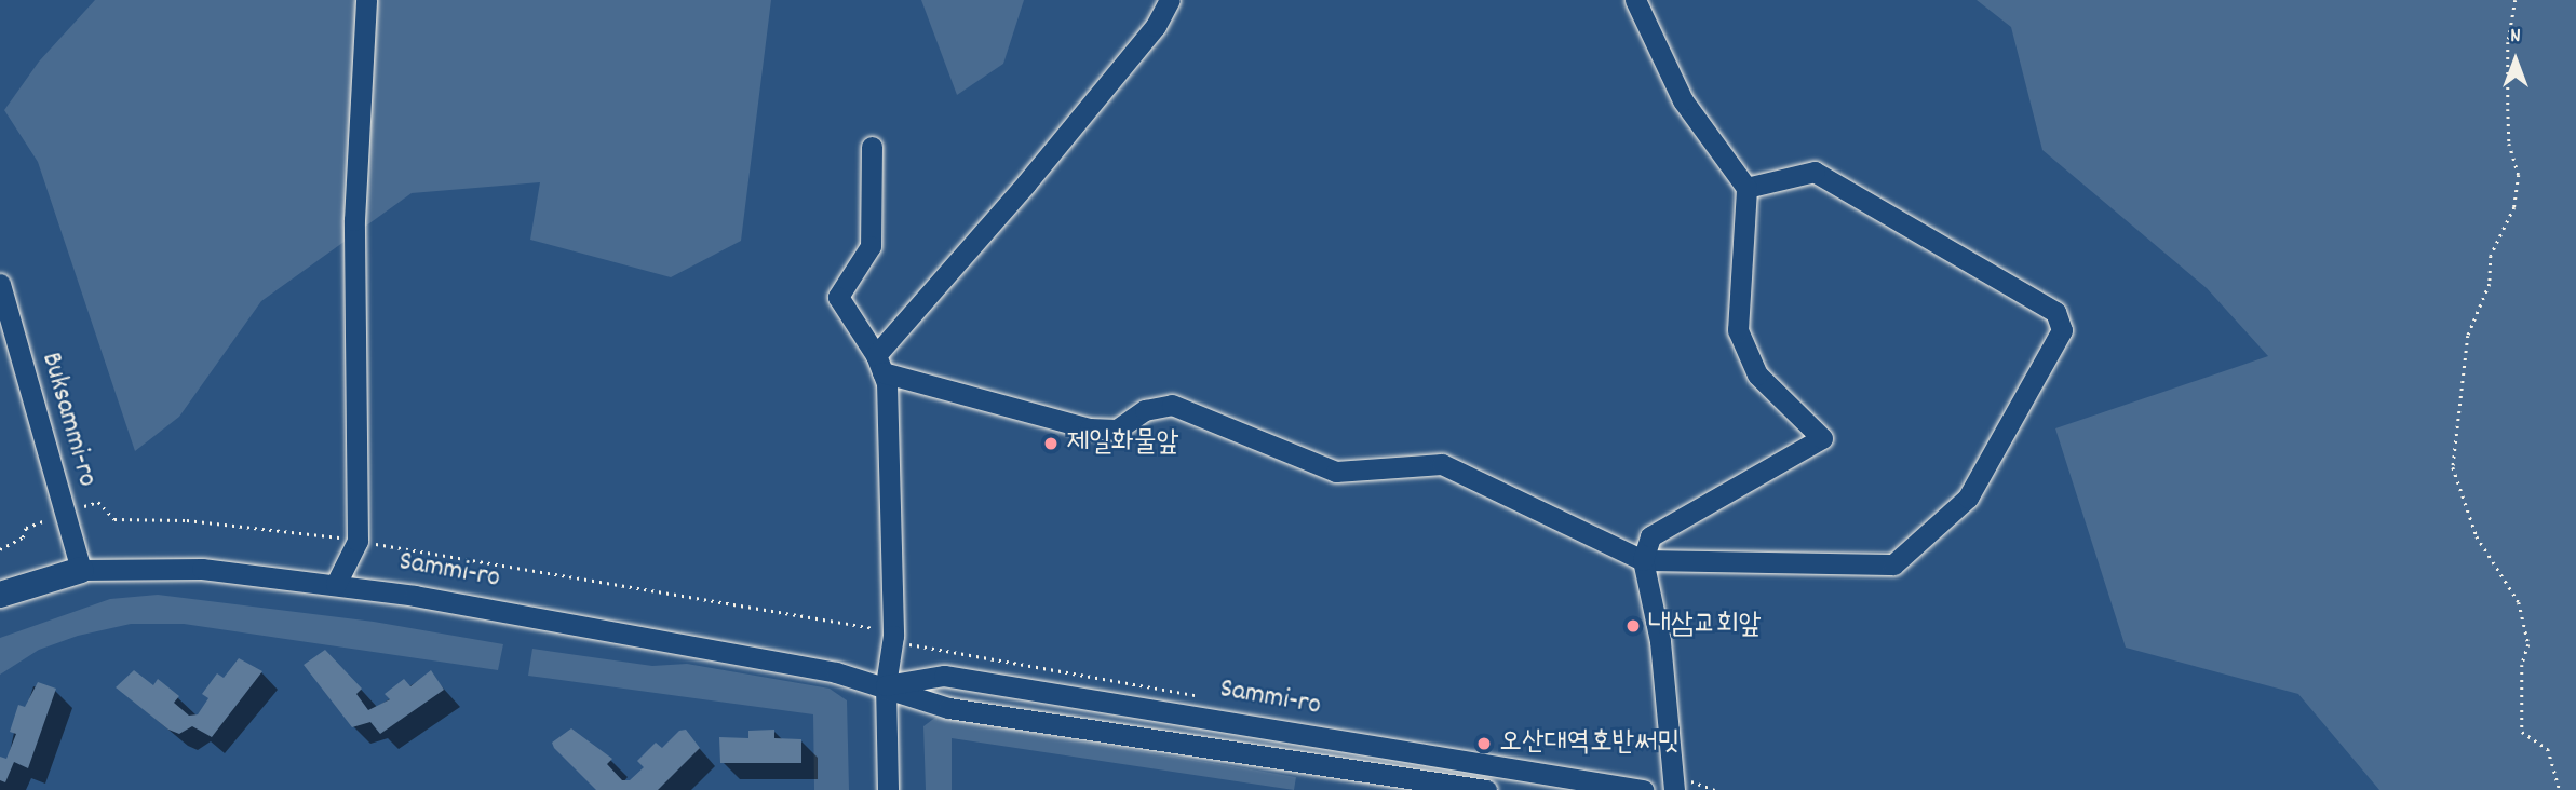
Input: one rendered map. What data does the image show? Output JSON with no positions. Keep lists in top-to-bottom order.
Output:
{
  "streets": {
    "main road": ["Sammi-ro"],
    "street": ["Buksammi-ro"]
  },
  "crossings": [
    ["Buksammi-ro", "Sammi-ro"]
  ],
  "places": ["제일화물앞", "내삼교회앞", "오산대역호반써밋"],
  "north": "top"
}
